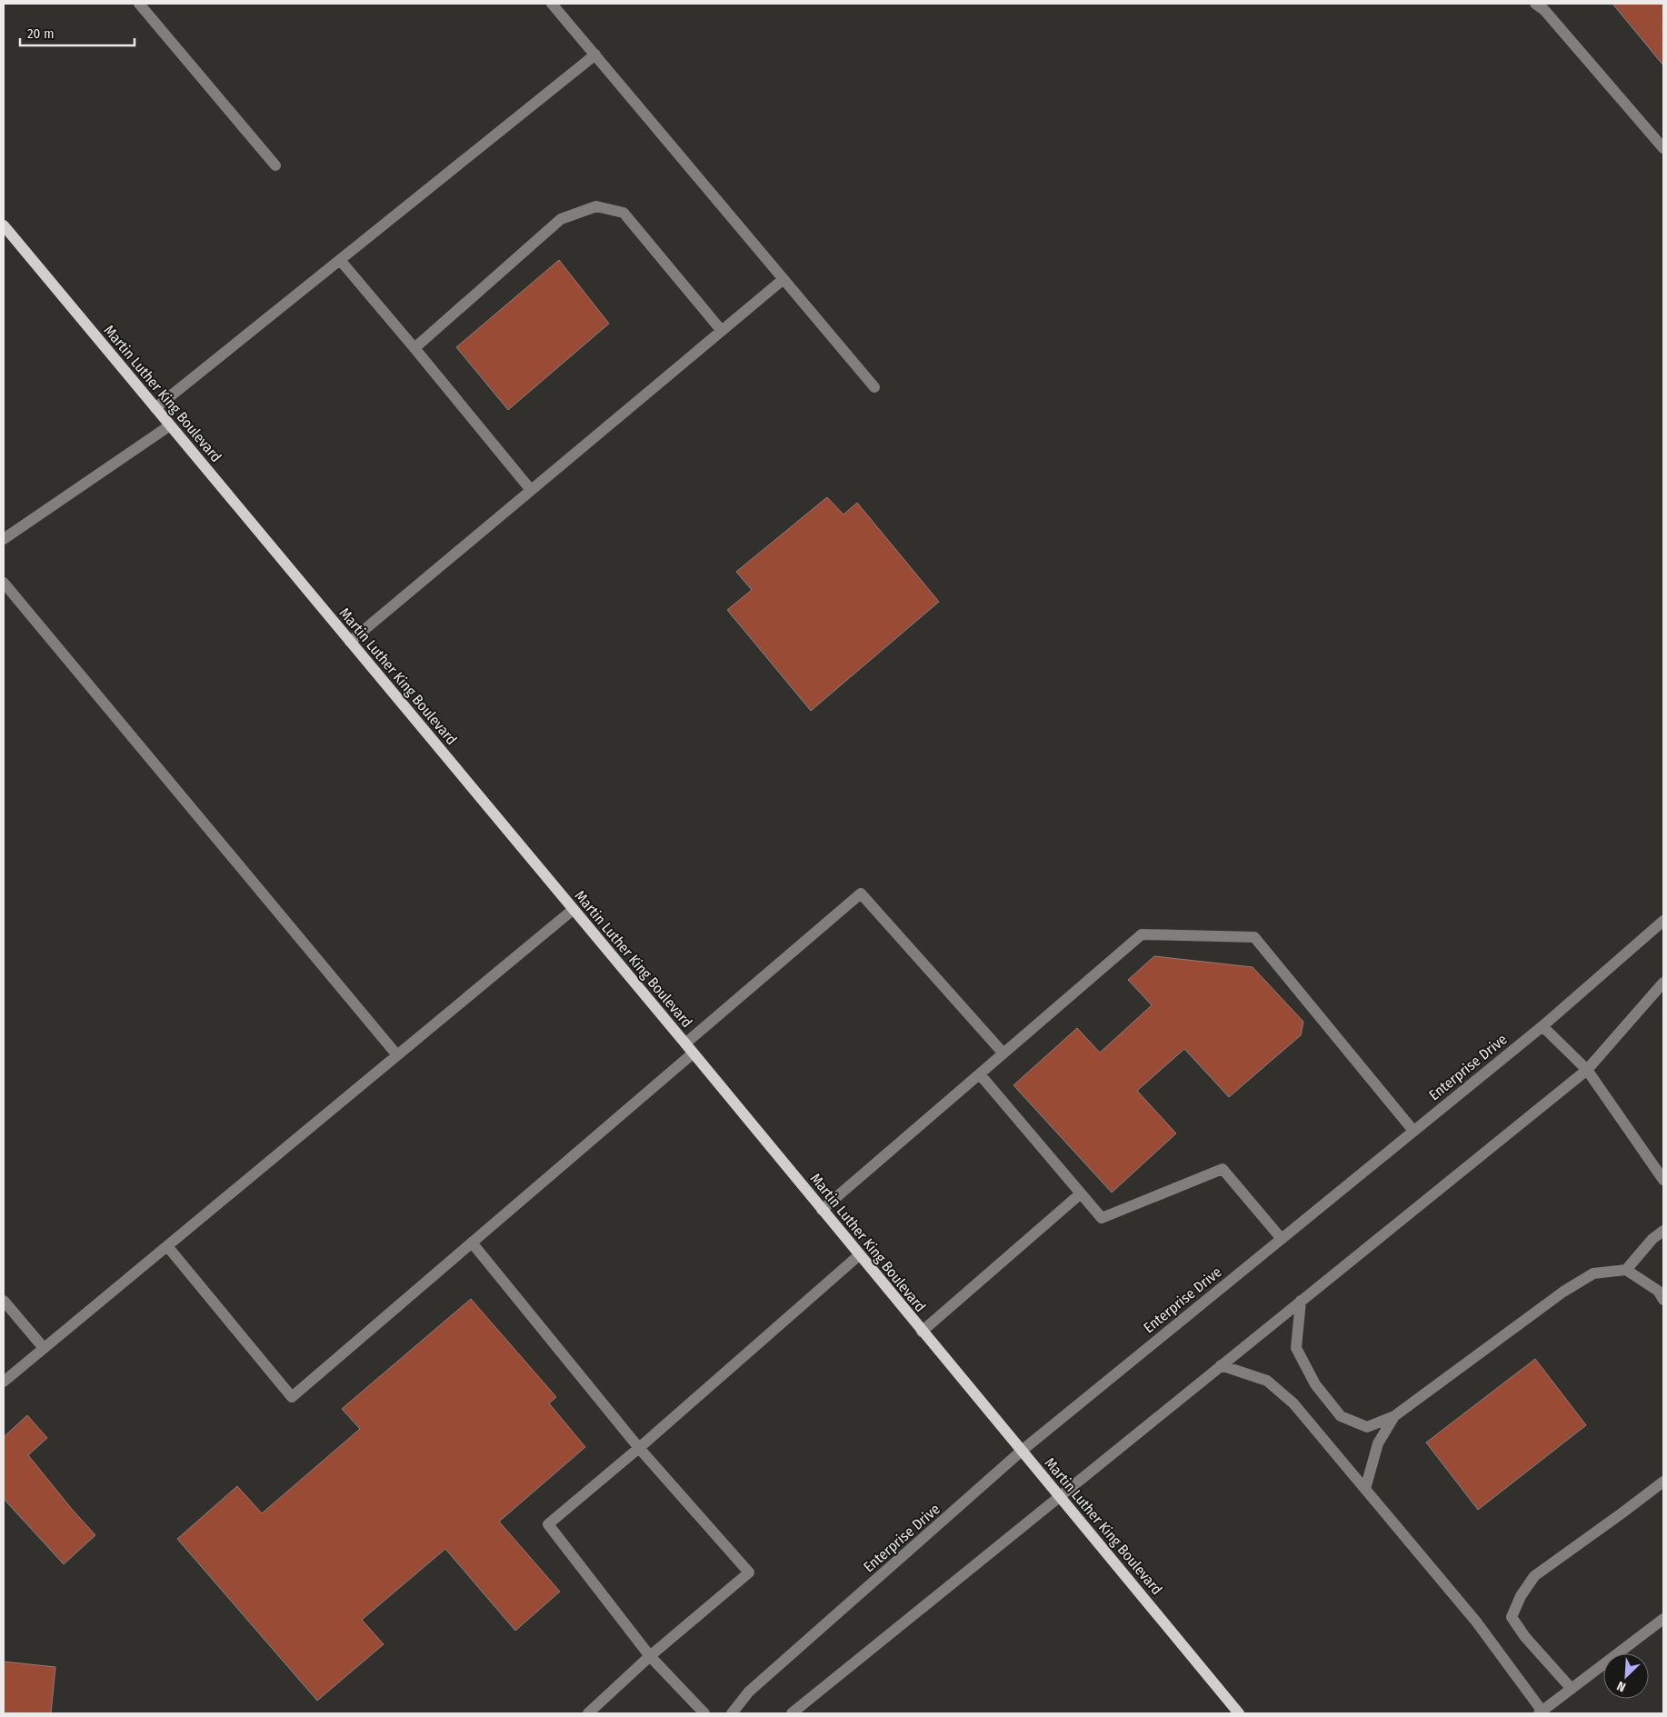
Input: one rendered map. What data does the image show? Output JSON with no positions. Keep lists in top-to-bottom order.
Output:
{
  "streets": {
    "main road": ["Martin Luther King Boulevard"],
    "street": ["Enterprise Drive"]
  },
  "crossings": [
    ["Martin Luther King Boulevard", "Enterprise Drive"]
  ],
  "scale_bar": "20 m",
  "north": "bottom left"
}
